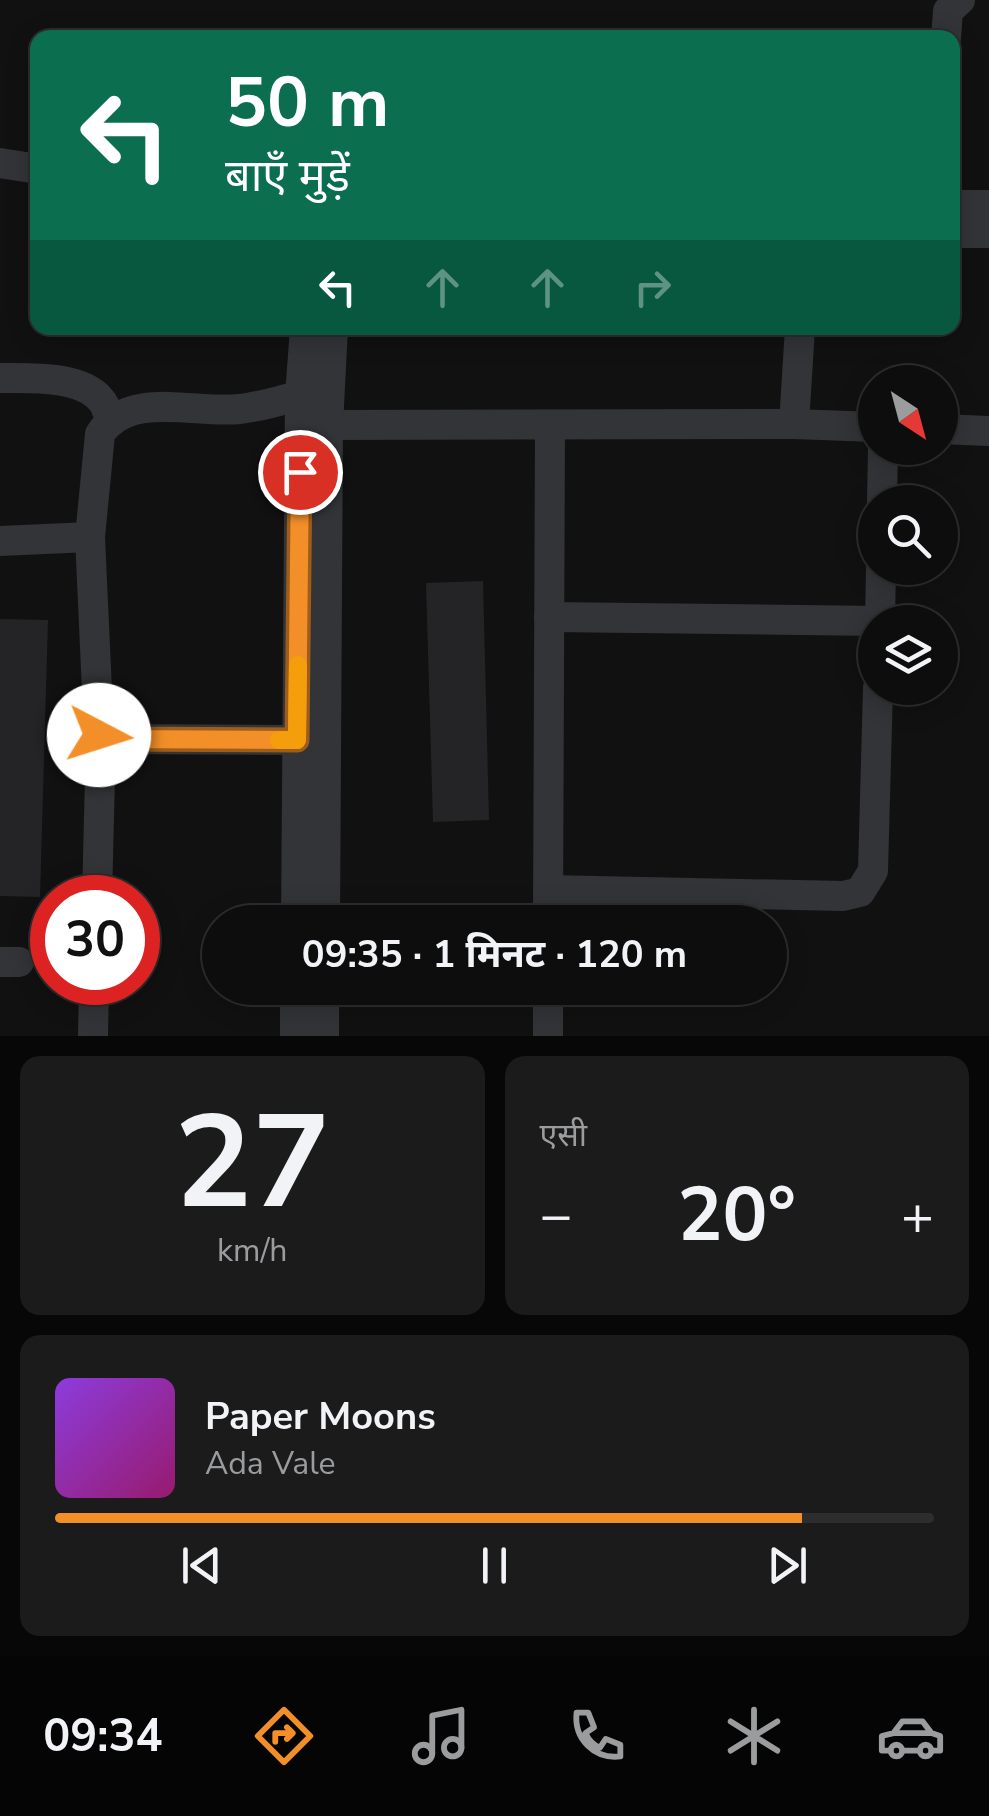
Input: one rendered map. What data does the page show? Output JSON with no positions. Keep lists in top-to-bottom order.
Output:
{
  "north": "bottom right",
  "page": {
    "turn": ["50 m", "बाएँ मुड़ें"],
    "limit": "30",
    "trip": "09:35 · 1 मिनट · 120 m",
    "tile": [
      ["27", "km/h"],
      "एसी"
    ],
    "heat": ["−", "20°", "+"],
    "song": ["Paper Moons", "Ada Vale"],
    "tabs": "09:34"
  }
}
